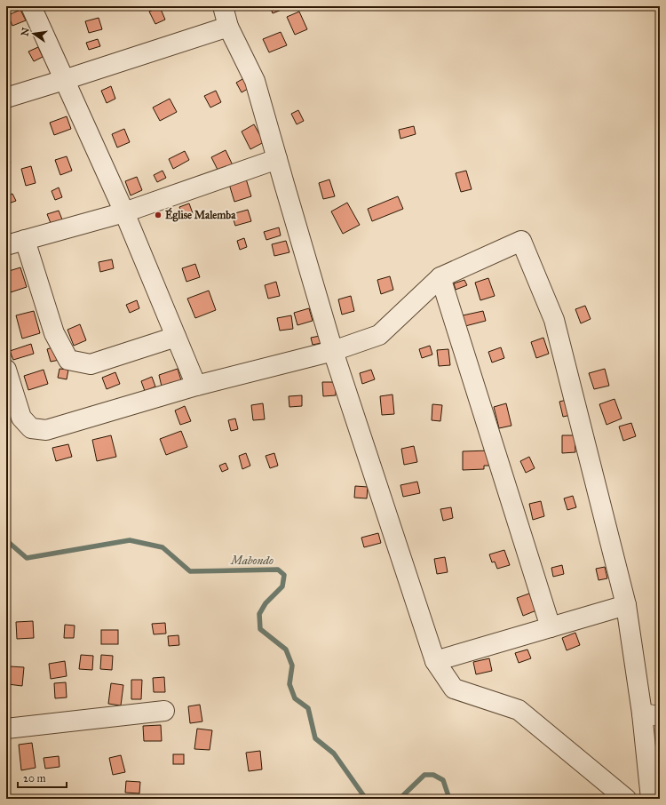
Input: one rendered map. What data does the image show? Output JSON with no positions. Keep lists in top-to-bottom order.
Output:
{
  "water": ["Mabondo"],
  "places": ["Église Malemba"],
  "scale_bar": "20 m",
  "north": "left"
}
